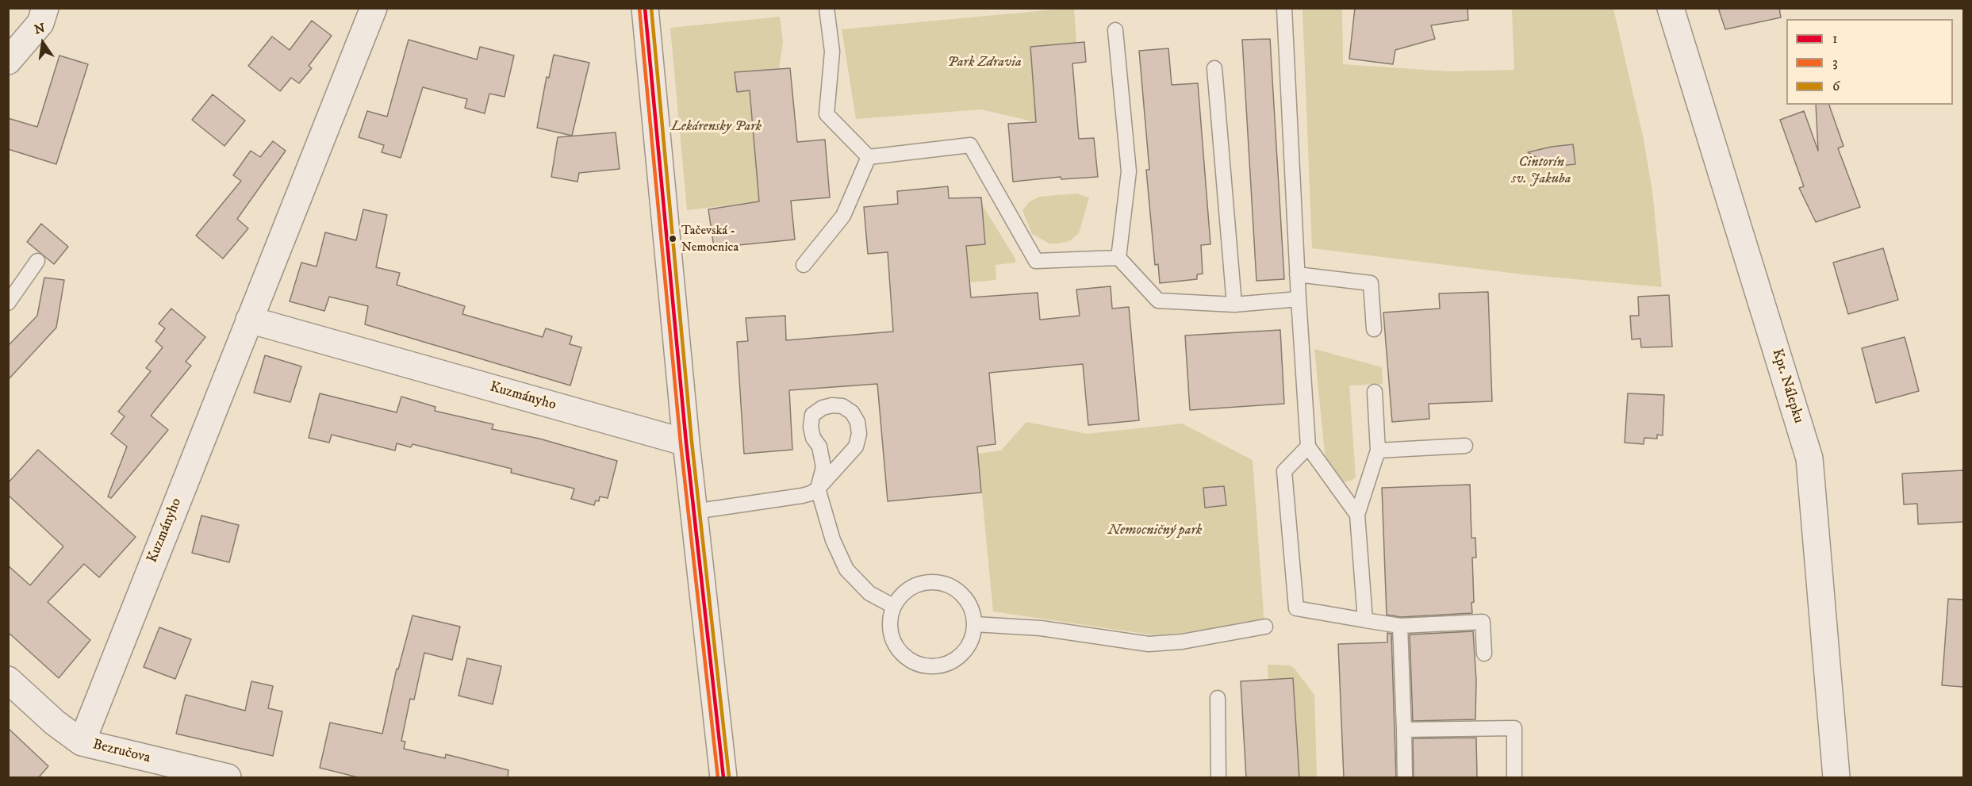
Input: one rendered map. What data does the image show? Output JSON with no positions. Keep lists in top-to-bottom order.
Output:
{
  "streets": {
    "street": ["Kpt. Nálepku", "Kuzmányho", "Bezručova"]
  },
  "crossings": [
    ["Kuzmányho", "Bezručova"]
  ],
  "parks": [
    "Park Zdravia",
    "Lekárensky Park",
    "Cintorín sv. Jakuba",
    "Nemocničný park"
  ],
  "places": ["Tačevská - Nemocnica"],
  "lines": ["transit line 1", "transit line 6", "transit line 3"],
  "legend": ["1", "3", "6"],
  "north": "top"
}
